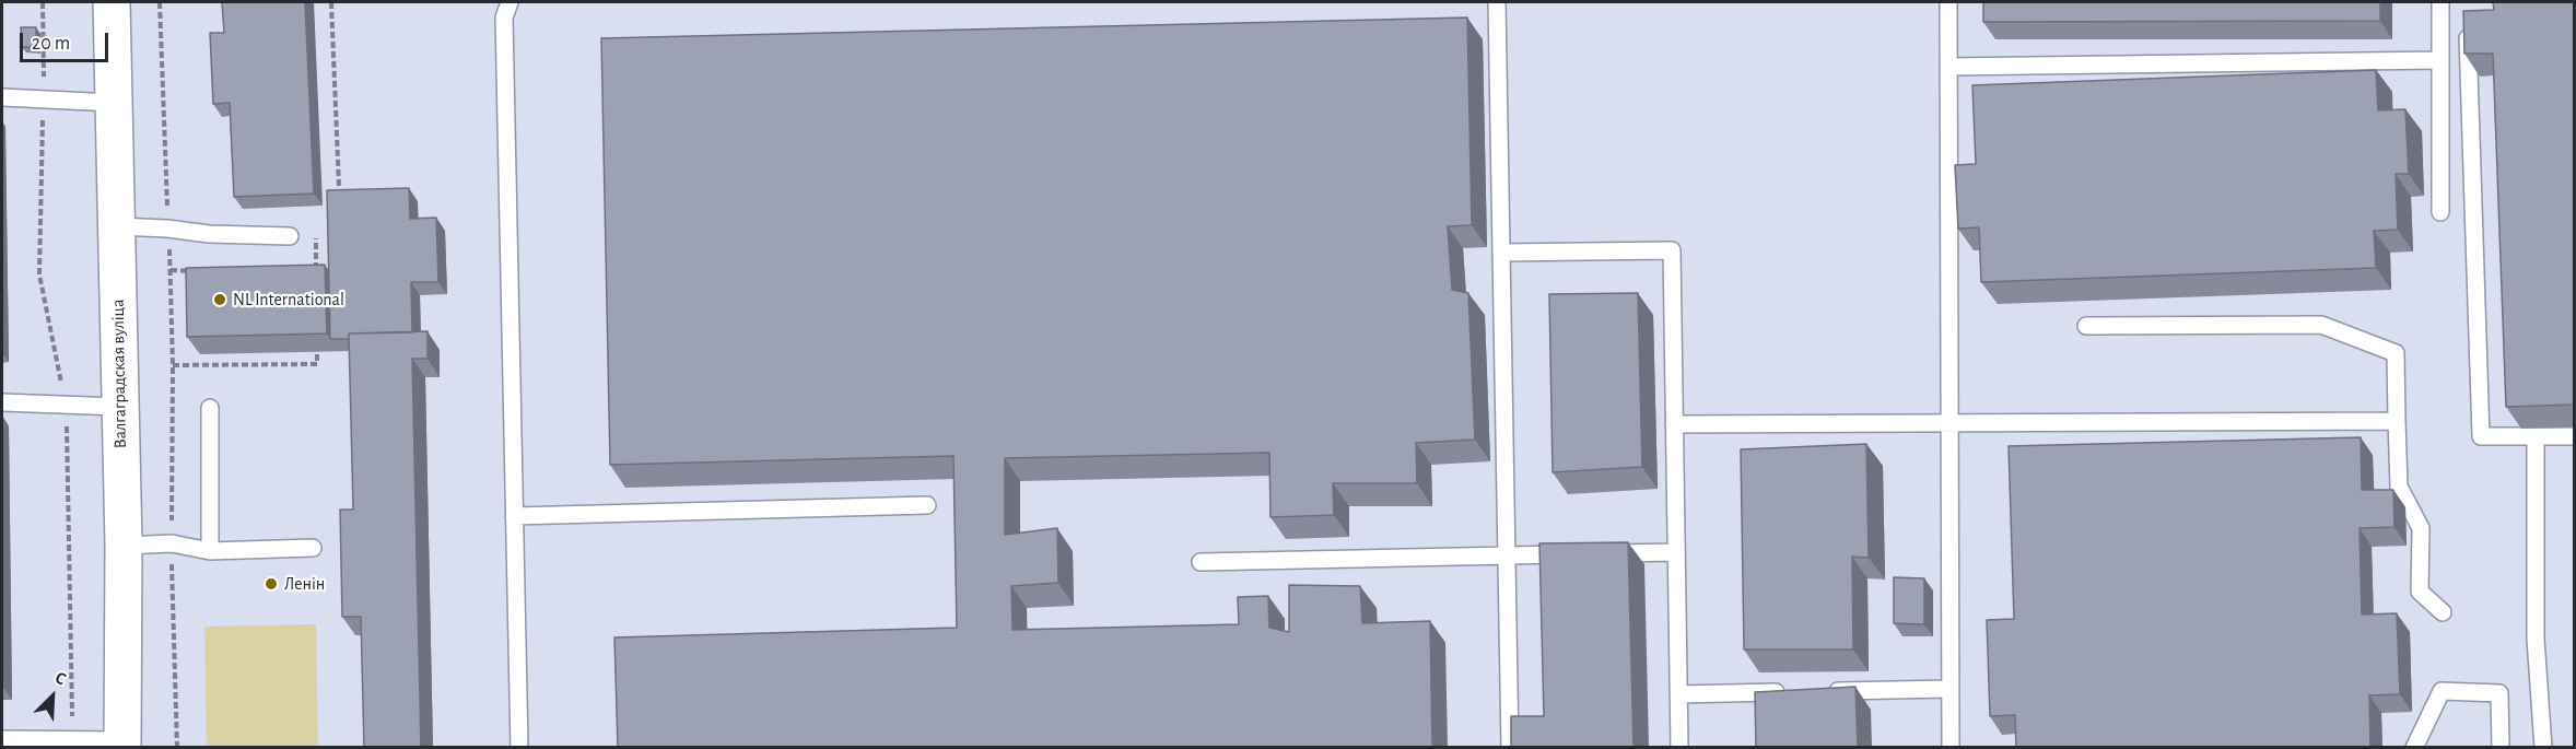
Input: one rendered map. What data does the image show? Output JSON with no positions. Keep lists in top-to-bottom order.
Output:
{
  "streets": {
    "main road": ["Валгаградская вуліца"]
  },
  "places": ["NL International", "Ленін"],
  "scale_bar": "20 m",
  "north": "top right"
}
